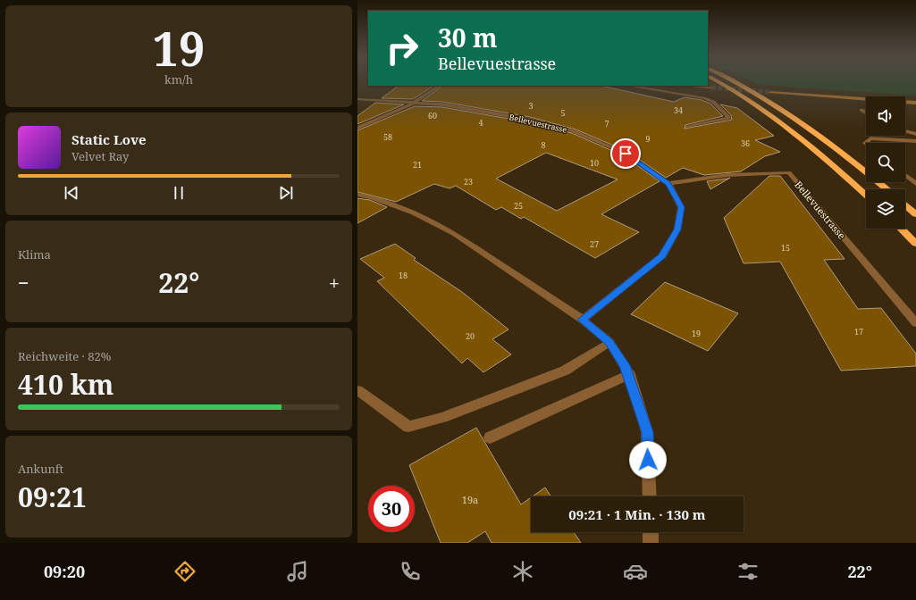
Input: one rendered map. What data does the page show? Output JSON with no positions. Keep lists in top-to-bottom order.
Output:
{
  "streets": {
    "street": ["Bellevuestrasse"]
  },
  "house_numbers": [
    "3",
    "34",
    "5",
    "60",
    "4",
    "7",
    "58",
    "9",
    "36",
    "8",
    "10",
    "21",
    "23",
    "25",
    "27",
    "15",
    "18",
    "17",
    "19",
    "20",
    "19a"
  ],
  "page": {
    "tile": [
      ["19", "km/h"],
      "Klima",
      ["Reichweite · 82%", "410 km"],
      ["Ankunft", "09:21"]
    ],
    "turn": ["30 m", "Bellevuestrasse"],
    "song": ["Static Love", "Velvet Ray"],
    "heat": ["−", "22°", "+"],
    "limit": "30",
    "trip": "09:21 · 1 Min. · 130 m",
    "tabs": ["09:20", "22°"]
  }
}
